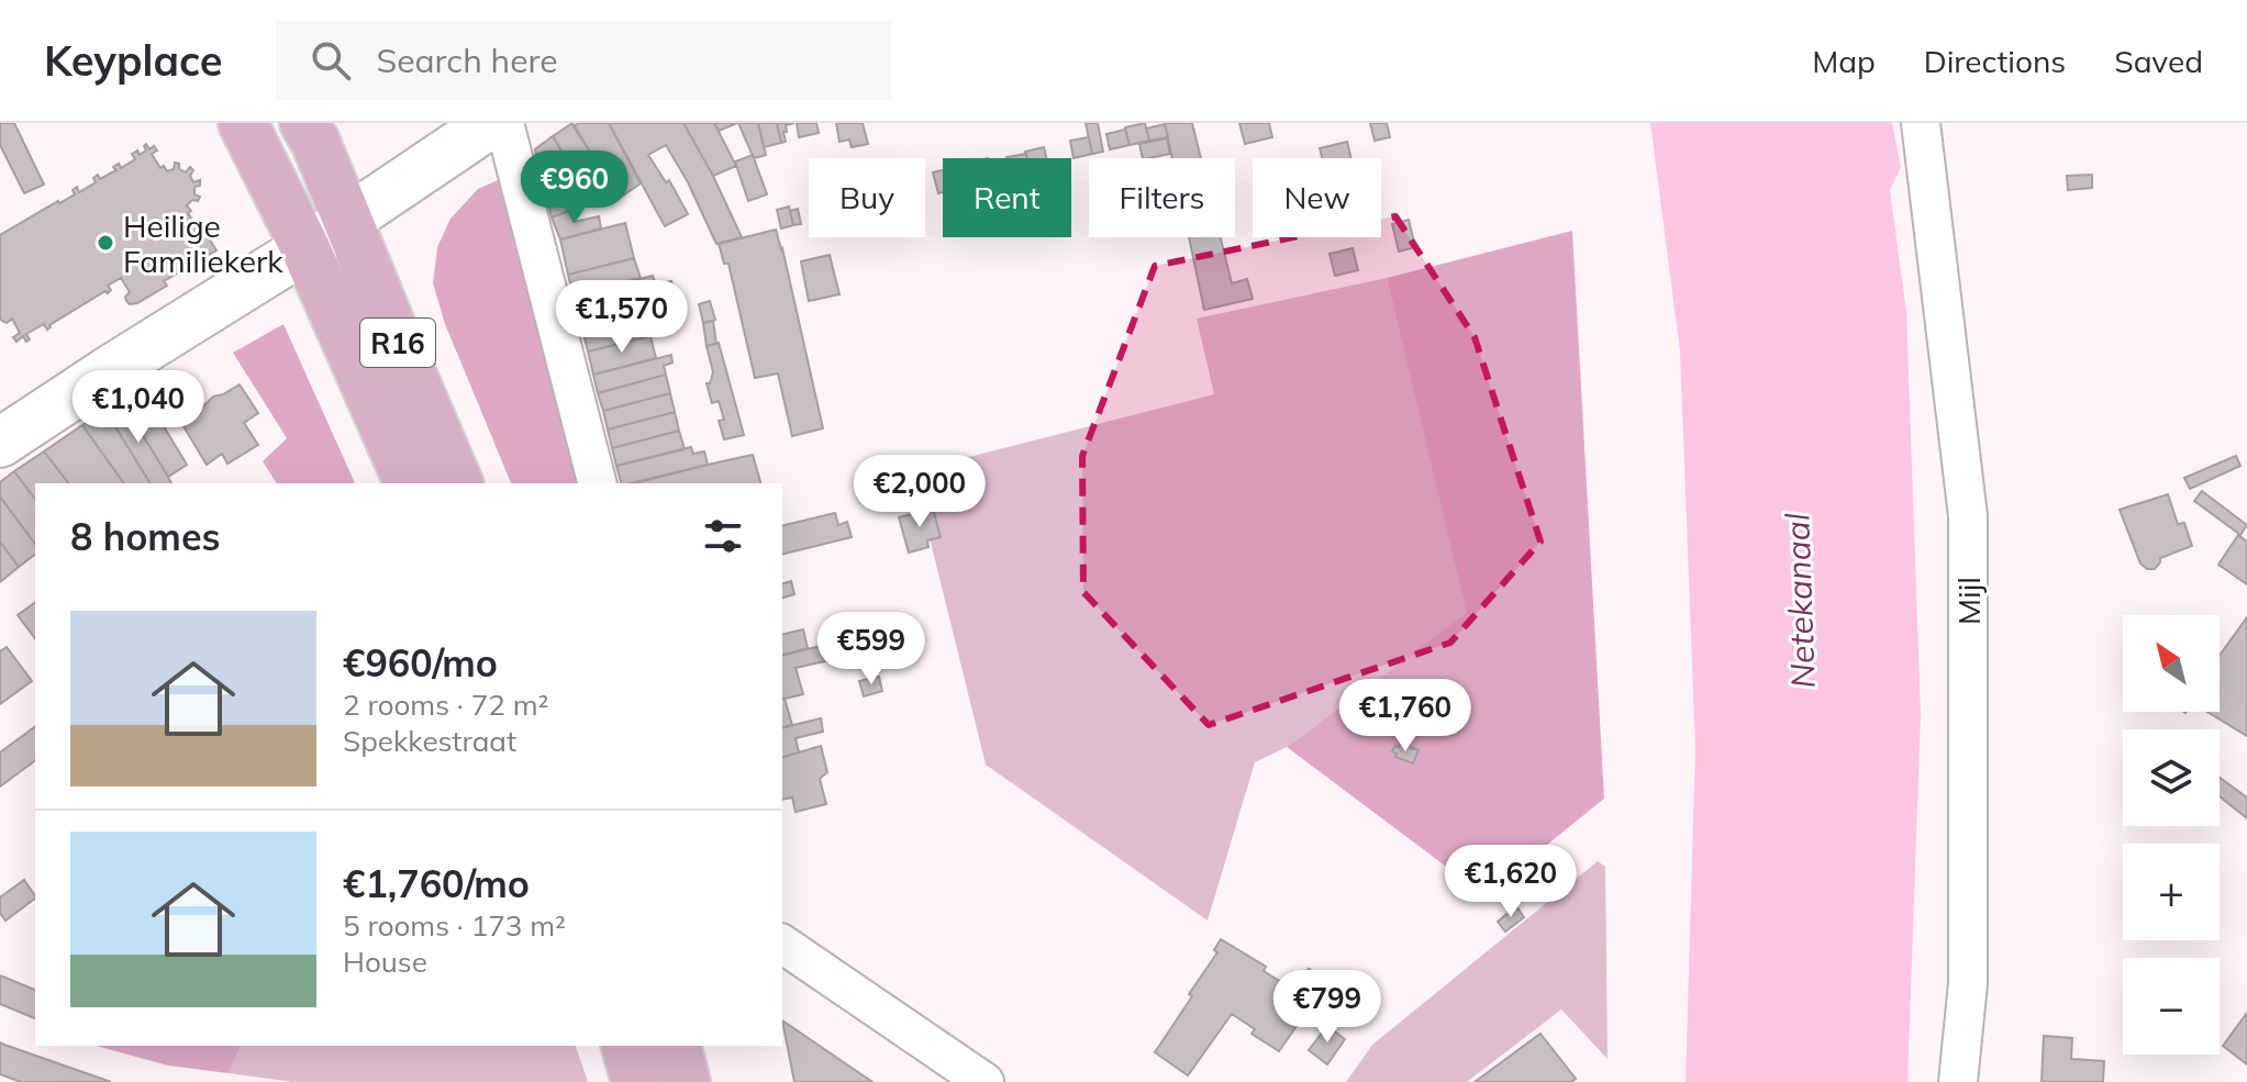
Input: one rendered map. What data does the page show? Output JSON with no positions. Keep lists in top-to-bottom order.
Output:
{
  "streets": {
    "main road": ["R16"],
    "street": ["Mijl"]
  },
  "water": ["Netekanaal"],
  "places": ["Heilige Familiekerk"],
  "north": "top left",
  "page": {
    "header": "Keyplace",
    "search": "Search here",
    "nav": ["Map", "Directions", "Saved"],
    "price": [
      "€960",
      "€1,570",
      "€1,040",
      "€2,000",
      "€599",
      "€1,760",
      "€1,620",
      "€799"
    ],
    "chip": [
      "Buy",
      "Rent",
      "Filters",
      "New"
    ],
    "heading": "8 homes",
    "list": [
      {
        "name": "€960/mo",
        "note": "2 rooms · 72 m² · Spekkestraat"
      },
      {
        "name": "€1,760/mo",
        "note": "5 rooms · 173 m² · House"
      }
    ],
    "map_buttons": ["+", "−"]
  }
}
